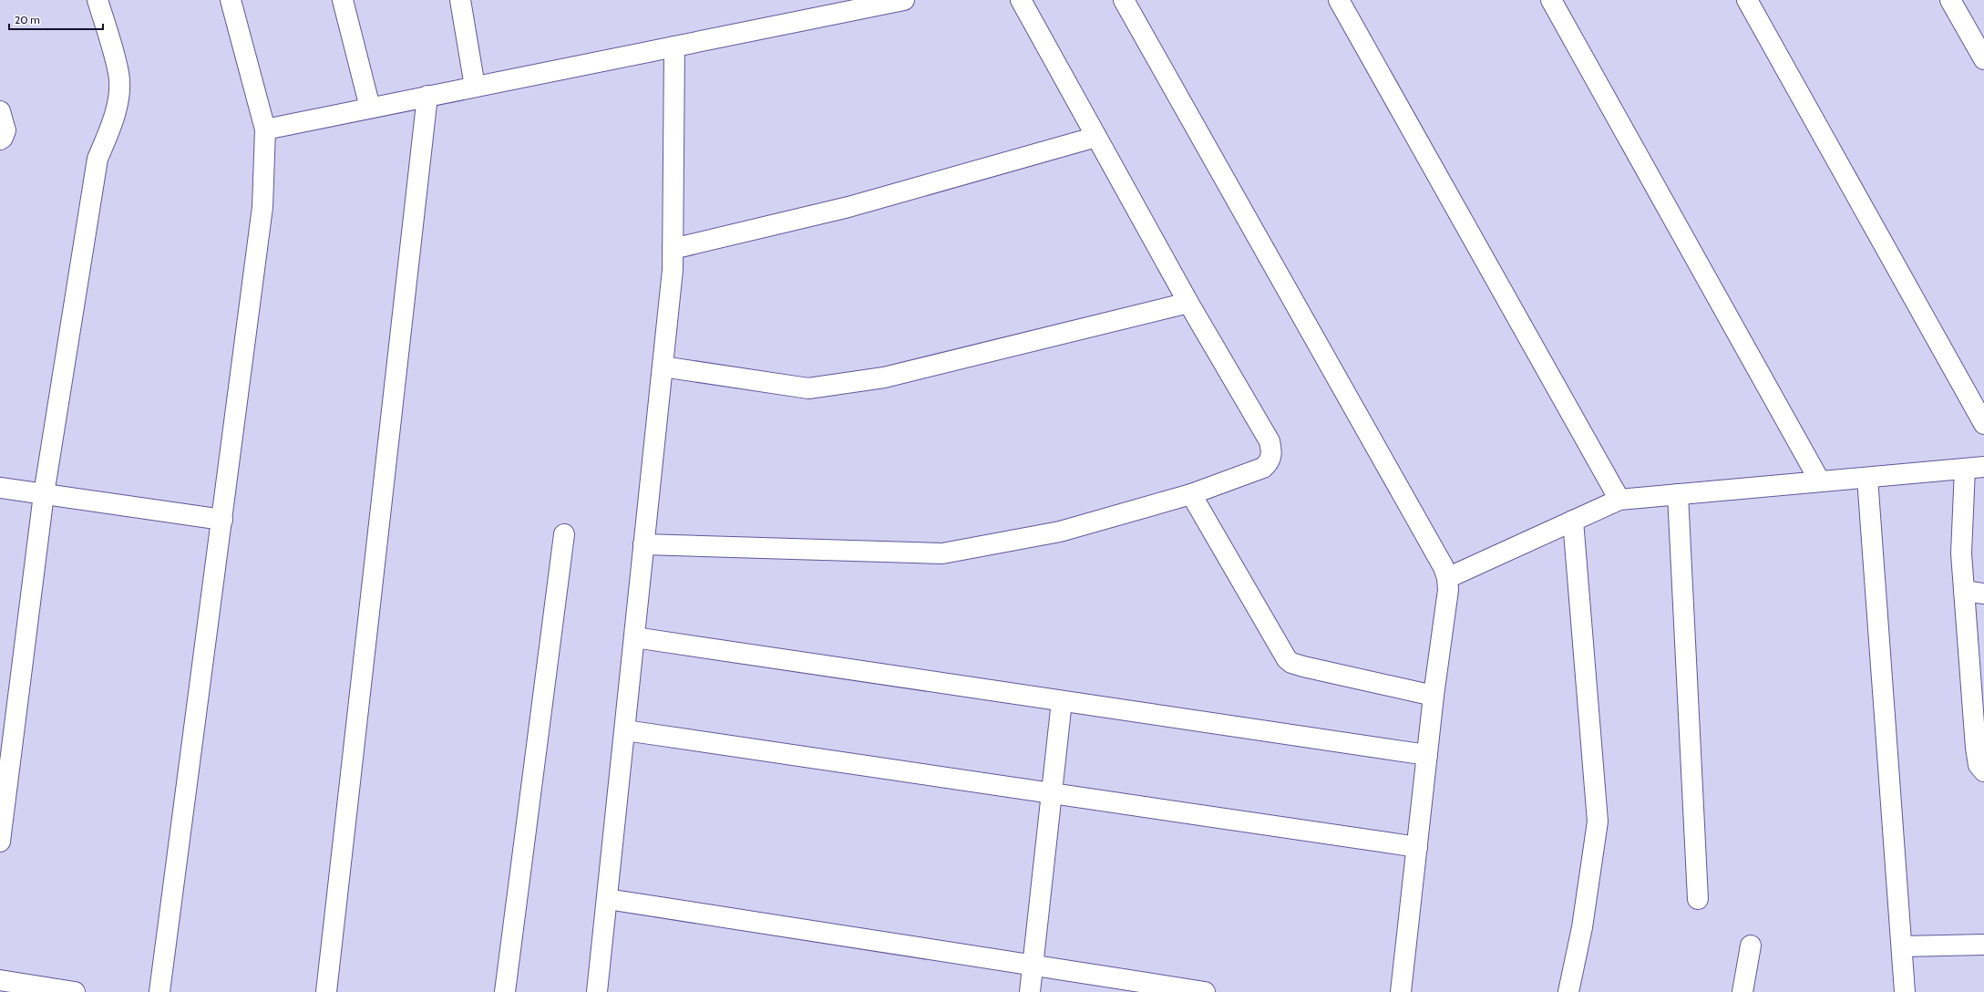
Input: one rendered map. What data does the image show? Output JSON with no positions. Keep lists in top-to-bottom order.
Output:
{
  "scale_bar": "20 m"
}
